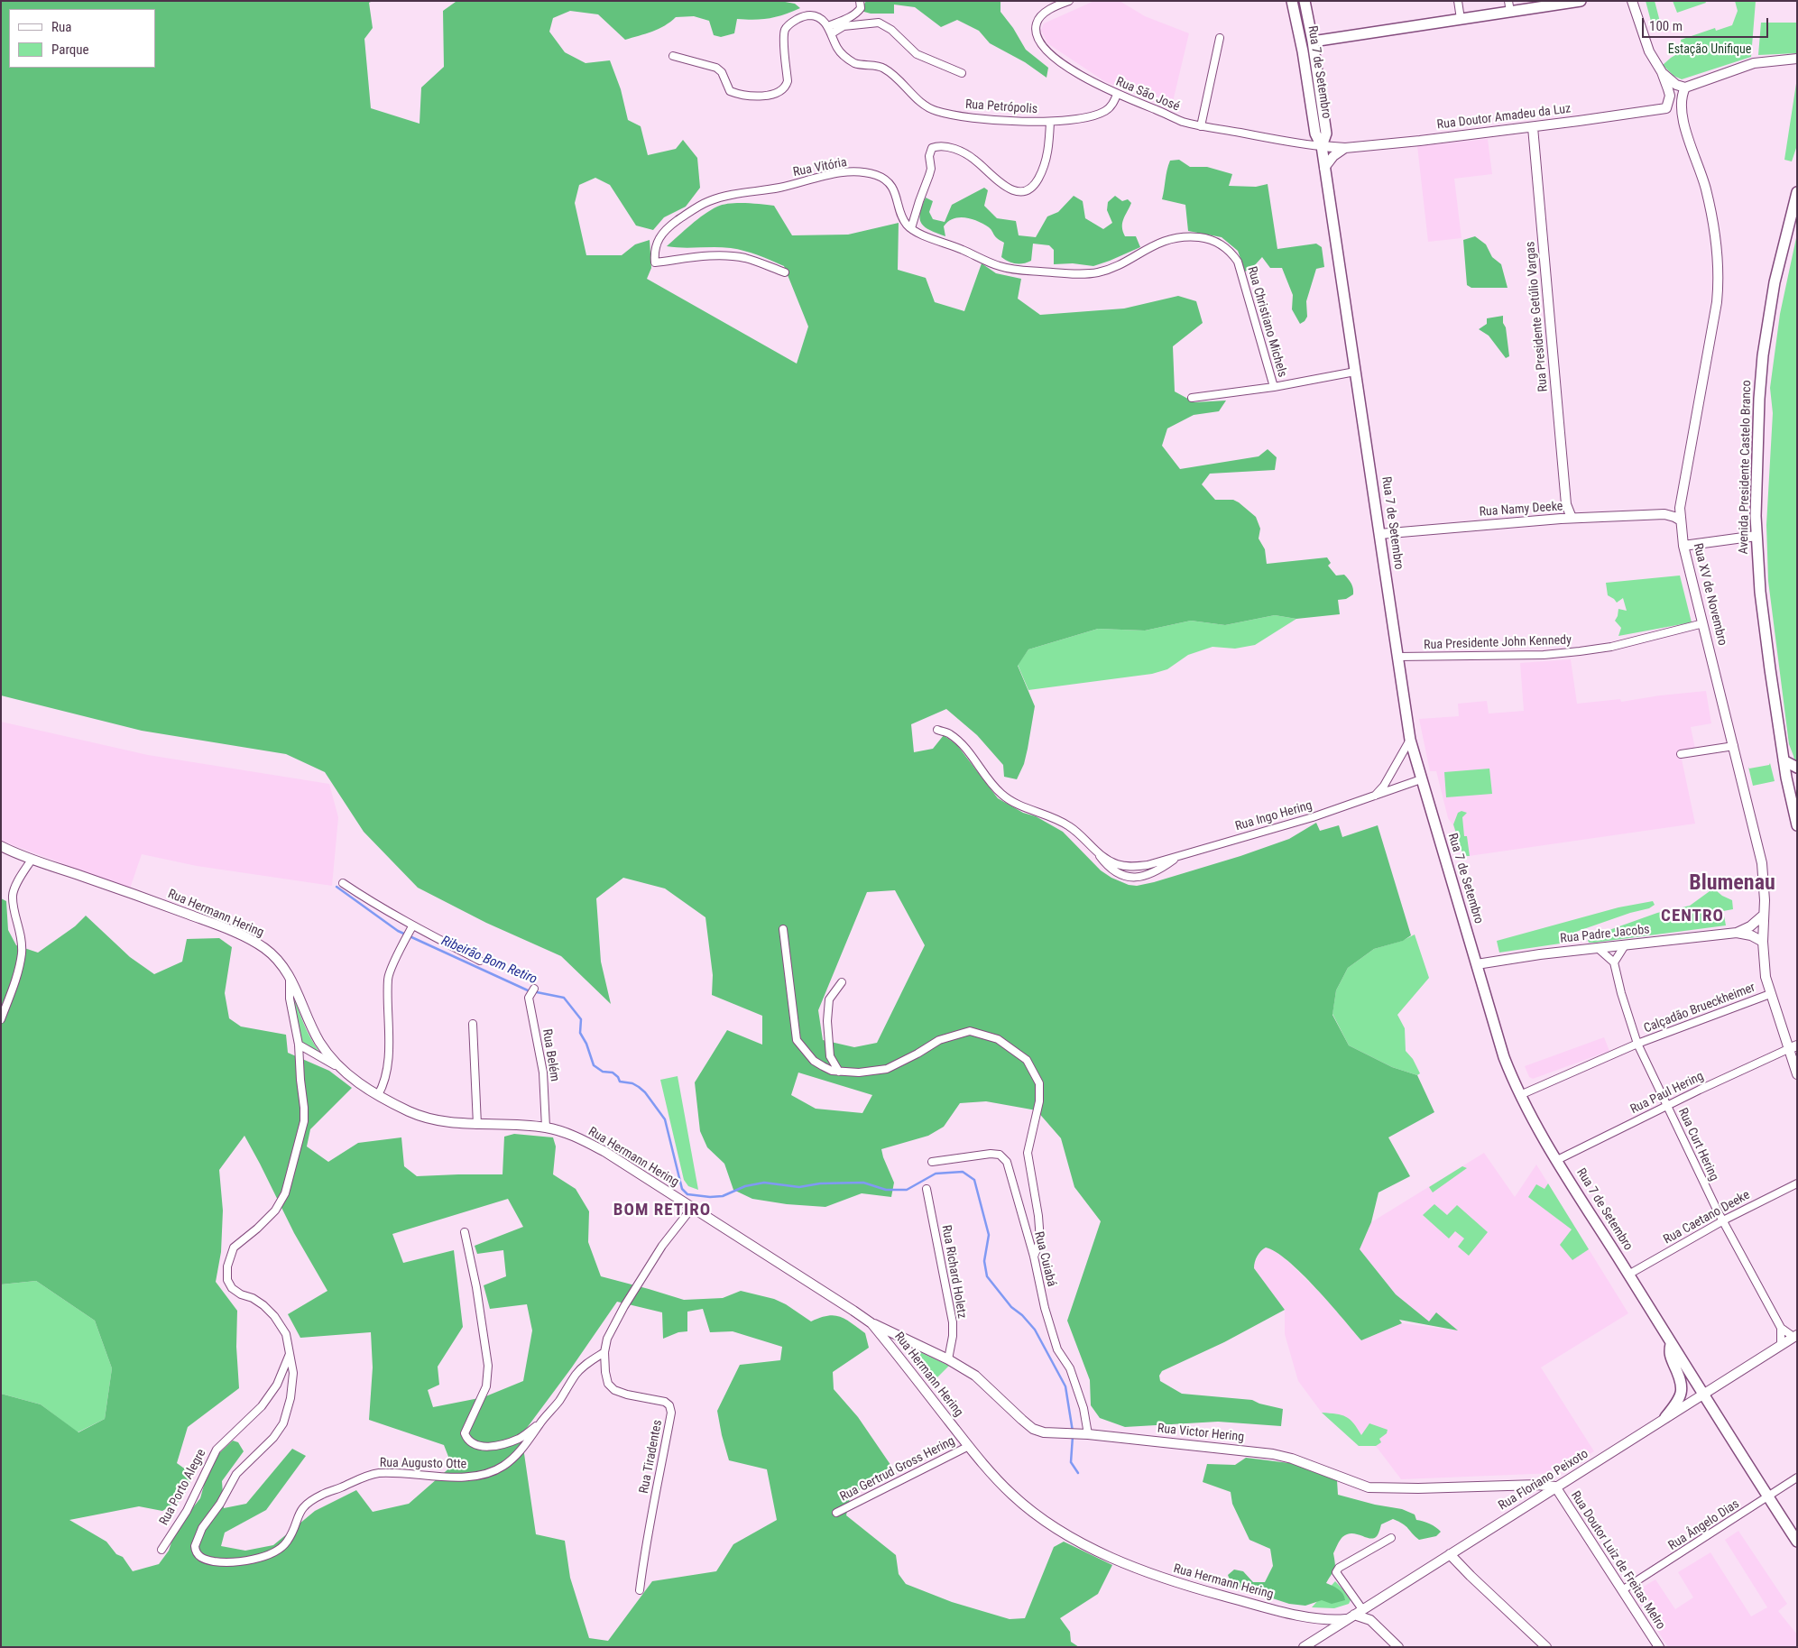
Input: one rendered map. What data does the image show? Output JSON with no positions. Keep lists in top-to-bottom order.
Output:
{
  "streets": {
    "main road": ["Rua 7 de Setembro", "Avenida Presidente Castelo Branco"],
    "street": [
      "Rua São José",
      "Rua Petrópolis",
      "Rua Doutor Amadeu da Luz",
      "Rua Vitória",
      "Rua Presidente Getúlio Vargas",
      "Rua Christiano Michels",
      "Rua Namy Deeke",
      "Rua XV de Novembro",
      "Rua Presidente John Kennedy",
      "Rua Ingo Hering",
      "Rua Hermann Hering",
      "Rua Padre Jacobs",
      "Calçadão Brueckheimer",
      "Rua Belém",
      "Rua Paul Hering",
      "Rua Curt Hering",
      "Rua Caetano Deeke",
      "Rua Cuiabá",
      "Rua Richard Holetz",
      "Rua Victor Hering",
      "Rua Tiradentes",
      "Rua Augusto Otte",
      "Rua Gertrud Gross Hering",
      "Rua Floriano Peixoto",
      "Rua Porto Alegre",
      "Rua Ângelo Dias",
      "Rua Doutor Luiz de Freitas Melro"
    ]
  },
  "crossings": [
    ["Rua 7 de Setembro", "Rua São José"],
    ["Rua 7 de Setembro", "Rua Doutor Amadeu da Luz"],
    ["Rua 7 de Setembro", "Rua Christiano Michels"],
    ["Rua 7 de Setembro", "Rua Namy Deeke"],
    ["Rua 7 de Setembro", "Rua Presidente John Kennedy"],
    ["Rua 7 de Setembro", "Rua Ingo Hering"],
    ["Rua 7 de Setembro", "Rua Padre Jacobs"],
    ["Rua 7 de Setembro", "Calçadão Brueckheimer"],
    ["Rua 7 de Setembro", "Rua Paul Hering"],
    ["Rua 7 de Setembro", "Rua Caetano Deeke"],
    ["Rua 7 de Setembro", "Rua Floriano Peixoto"],
    ["Rua 7 de Setembro", "Rua Ângelo Dias"],
    ["Rua São José", "Rua Petrópolis"],
    ["Rua São José", "Rua Doutor Amadeu da Luz"],
    ["Rua Doutor Amadeu da Luz", "Rua Presidente Getúlio Vargas"],
    ["Rua Vitória", "Rua Christiano Michels"],
    ["Rua Presidente Getúlio Vargas", "Rua Namy Deeke"],
    ["Rua Namy Deeke", "Rua XV de Novembro"],
    ["Rua XV de Novembro", "Rua Presidente John Kennedy"],
    ["Rua XV de Novembro", "Rua Padre Jacobs"],
    ["Rua XV de Novembro", "Calçadão Brueckheimer"],
    ["Rua XV de Novembro", "Rua Paul Hering"],
    ["Rua Hermann Hering", "Rua Belém"],
    ["Rua Hermann Hering", "Rua Victor Hering"],
    ["Rua Hermann Hering", "Rua Tiradentes"],
    ["Rua Hermann Hering", "Rua Augusto Otte"],
    ["Rua Hermann Hering", "Rua Gertrud Gross Hering"],
    ["Rua Hermann Hering", "Rua Floriano Peixoto"],
    ["Calçadão Brueckheimer", "Rua Curt Hering"],
    ["Rua Paul Hering", "Rua Curt Hering"],
    ["Rua Curt Hering", "Rua Caetano Deeke"],
    ["Rua Curt Hering", "Rua Floriano Peixoto"],
    ["Rua Cuiabá", "Rua Victor Hering"],
    ["Rua Richard Holetz", "Rua Victor Hering"],
    ["Rua Victor Hering", "Rua Floriano Peixoto"],
    ["Rua Victor Hering", "Rua Doutor Luiz de Freitas Melro"],
    ["Rua Tiradentes", "Rua Augusto Otte"],
    ["Rua Augusto Otte", "Rua Porto Alegre"],
    ["Rua Floriano Peixoto", "Rua Doutor Luiz de Freitas Melro"],
    ["Rua Ângelo Dias", "Rua Doutor Luiz de Freitas Melro"]
  ],
  "districts": ["Blumenau", "CENTRO", "BOM RETIRO"],
  "water": ["Ribeirão Bom Retiro"],
  "parks": ["Estação Unifique"],
  "legend": ["Rua", "Parque"],
  "scale_bar": "100 m"
}
